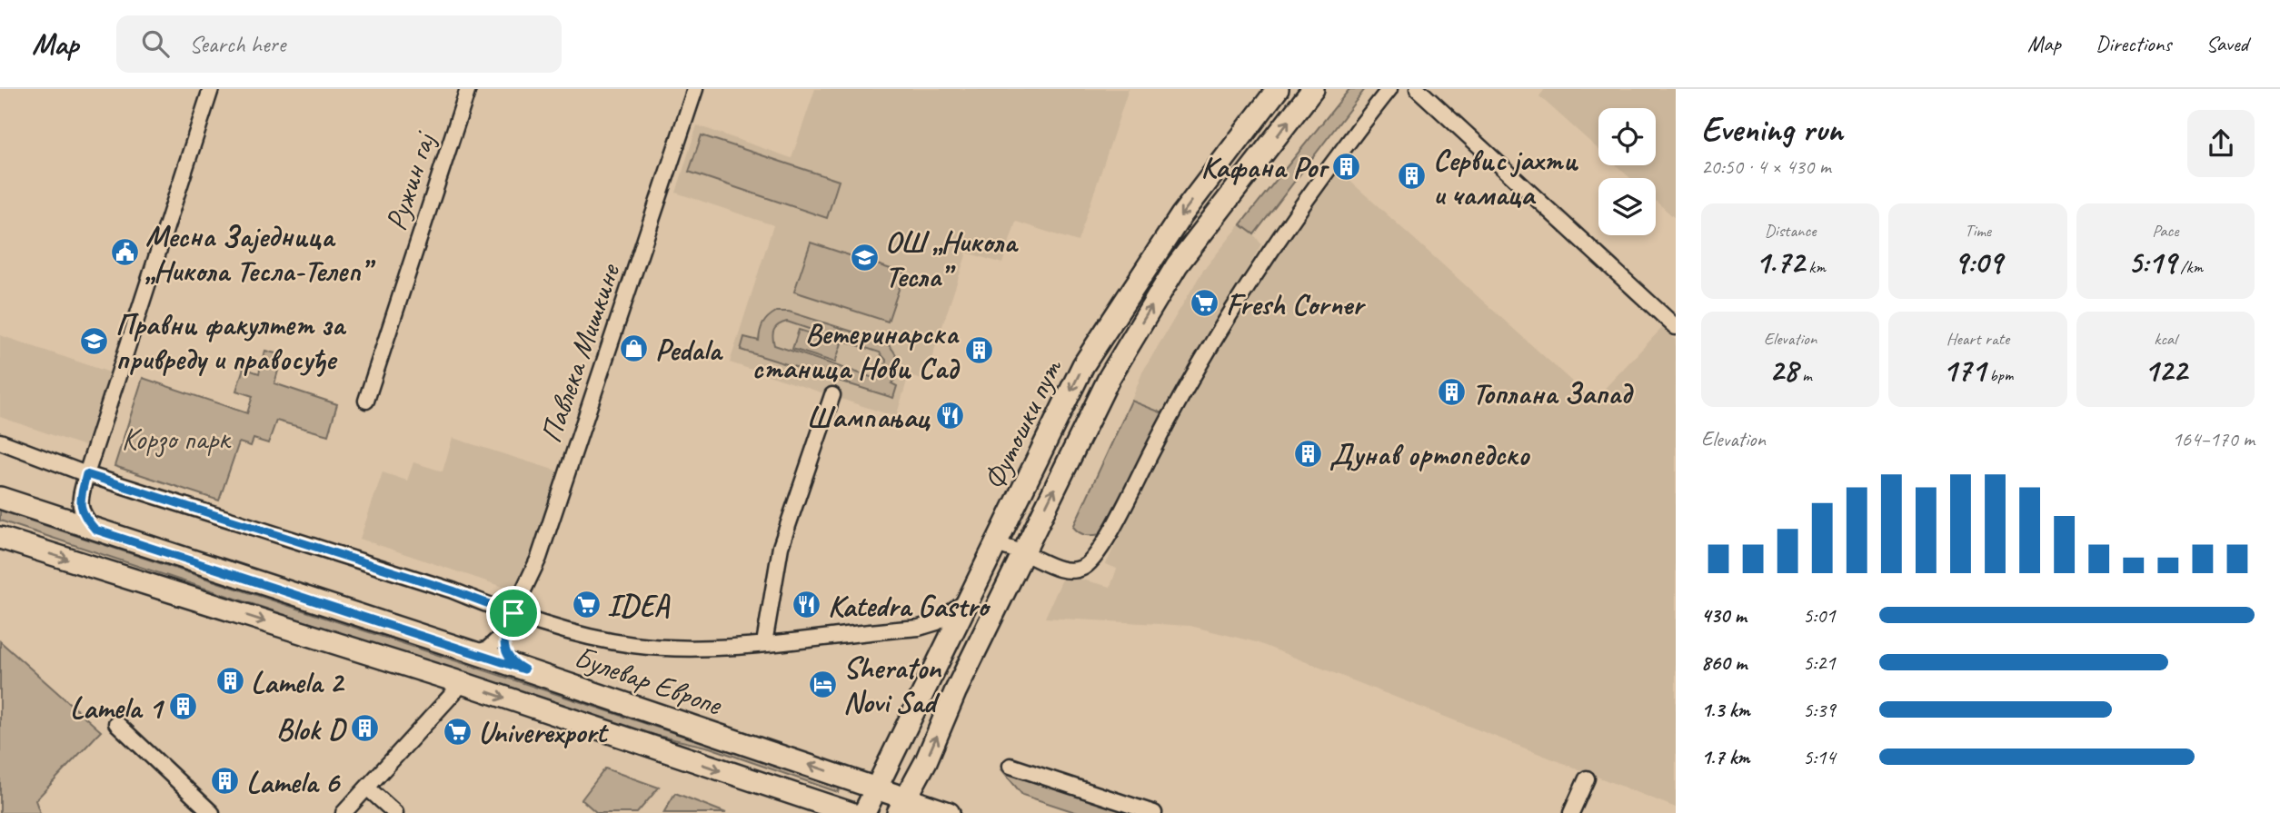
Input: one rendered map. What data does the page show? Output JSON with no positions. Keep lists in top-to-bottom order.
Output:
{
  "streets": {
    "main road": ["Футошки пут", "Булевар Европе"],
    "street": ["Ружин гај", "Павлека Мишкине"]
  },
  "crossings": [
    ["Павлека Мишкине", "Булевар Европе"],
    ["Футошки пут", "Булевар Европе"]
  ],
  "parks": ["Корзо парк"],
  "places": {
    "building": [
      "Кафана Рог",
      "Сервис јахти и чамаца",
      "Ветеринарска станица Нови Сад",
      "Топлана Запад",
      "Дунав ортопедско",
      "Lamela 2",
      "Lamela 1",
      "Blok D",
      "Lamela 6"
    ],
    "public building": ["Месна Заједница „Никола Тесла-Телеп”"],
    "school or university": ["ОШ „Никола Тесла”", "Правни факултет за привреду и правосуђе"],
    "supermarket": ["Fresh Corner", "IDEA", "Univerexport"],
    "shop": ["Pedala"],
    "restaurant": ["Шампањац", "Katedra Gastro"],
    "hotel": ["Sheraton Novi Sad"]
  },
  "page": {
    "header": "Map",
    "search": "Search here",
    "nav": ["Map", "Directions", "Saved"],
    "heading": ["Evening run", "20:50 · 4 × 430 m"],
    "stats": [
      ["Distance", "1.72 km"],
      ["Time", "9:09"],
      ["Pace", "5:19 /km"],
      ["Elevation", "28 m"],
      ["Heart rate", "171 bpm"],
      ["kcal", "122"]
    ],
    "chart": ["Elevation", "164–170 m"],
    "list": [
      {
        "name": "430 m",
        "note": "5:01"
      },
      {
        "name": "860 m",
        "note": "5:21"
      },
      {
        "name": "1.3 km",
        "note": "5:39"
      },
      {
        "name": "1.7 km",
        "note": "5:14"
      }
    ]
  }
}
